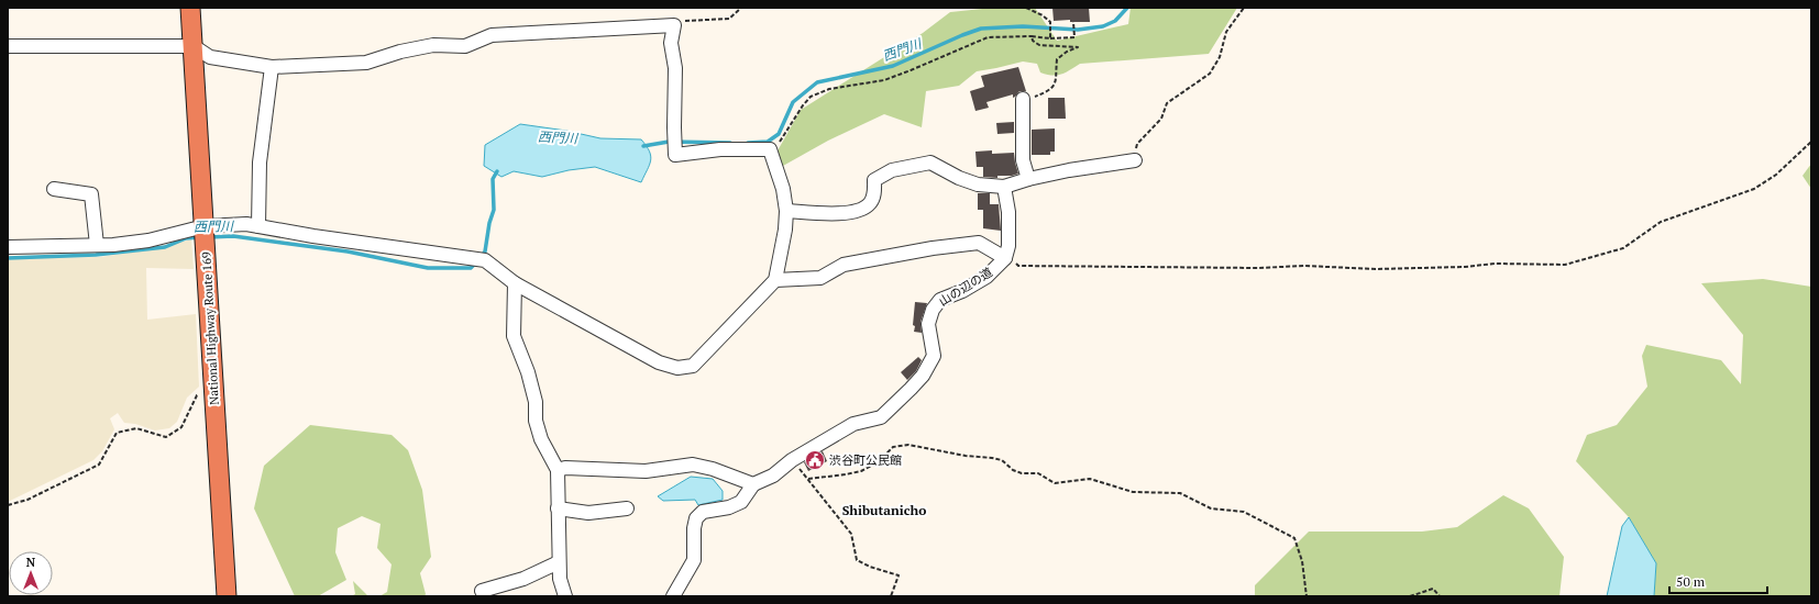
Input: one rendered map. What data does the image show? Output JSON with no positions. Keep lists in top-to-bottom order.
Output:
{
  "streets": {
    "highway": ["National Highway Route 169"],
    "street": ["山の辺の道"]
  },
  "districts": ["Shibutanicho"],
  "water": ["西門川"],
  "places": {
    "public building": ["渋谷町公民館"]
  },
  "scale_bar": "50 m",
  "north": "top"
}
